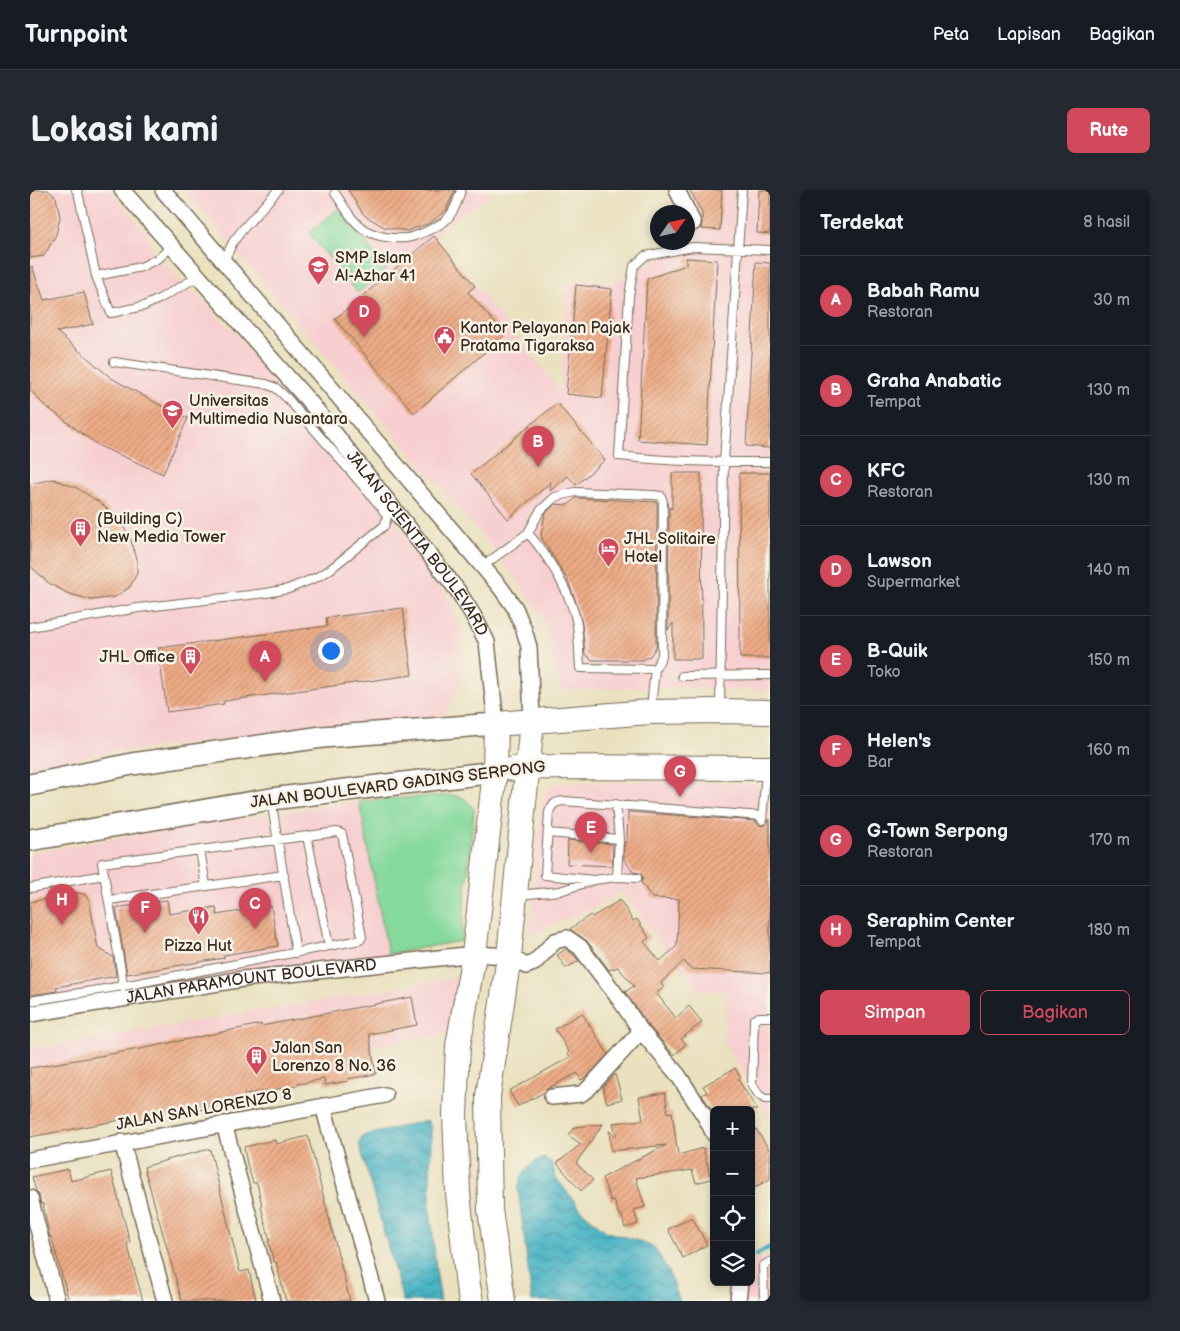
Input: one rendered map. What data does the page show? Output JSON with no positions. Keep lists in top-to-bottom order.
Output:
{
  "streets": {
    "main road": ["JALAN SCIENTIA BOULEVARD", "JALAN BOULEVARD GADING SERPONG"],
    "street": ["JALAN PARAMOUNT BOULEVARD", "JALAN SAN LORENZO 8"]
  },
  "crossings": [
    ["JALAN SCIENTIA BOULEVARD", "JALAN BOULEVARD GADING SERPONG"]
  ],
  "places": {
    "school or university": ["SMP Islam Al-Azhar 41", "Universitas Multimedia Nusantara"],
    "public building": ["Kantor Pelayanan Pajak Pratama Tigaraksa"],
    "building": ["(Building C) New Media Tower", "JHL Office", "Jalan San Lorenzo 8 No. 36"],
    "hotel": ["JHL Solitaire Hotel"],
    "restaurant": ["Pizza Hut"]
  },
  "north": "top right",
  "page": {
    "header": "Turnpoint",
    "nav": ["Peta", "Lapisan", "Bagikan"],
    "buttons": [
      "Rute",
      ["Simpan", "Bagikan"]
    ],
    "title": "Lokasi kami",
    "heading": ["Terdekat", "8 hasil"],
    "list": [
      {
        "mark": "A",
        "name": "Babah Ramu",
        "note": "Restoran",
        "value": "30 m"
      },
      {
        "mark": "B",
        "name": "Graha Anabatic",
        "note": "Tempat",
        "value": "130 m"
      },
      {
        "mark": "C",
        "name": "KFC",
        "note": "Restoran",
        "value": "130 m"
      },
      {
        "mark": "D",
        "name": "Lawson",
        "note": "Supermarket",
        "value": "140 m"
      },
      {
        "mark": "E",
        "name": "B-Quik",
        "note": "Toko",
        "value": "150 m"
      },
      {
        "mark": "F",
        "name": "Helen's",
        "note": "Bar",
        "value": "160 m"
      },
      {
        "mark": "G",
        "name": "G-Town Serpong",
        "note": "Restoran",
        "value": "170 m"
      },
      {
        "mark": "H",
        "name": "Seraphim Center",
        "note": "Tempat",
        "value": "180 m"
      }
    ],
    "pins": [
      "D",
      "B",
      "A",
      "G",
      "E",
      "H",
      "C",
      "F"
    ],
    "map_buttons": ["+", "−"]
  }
}
